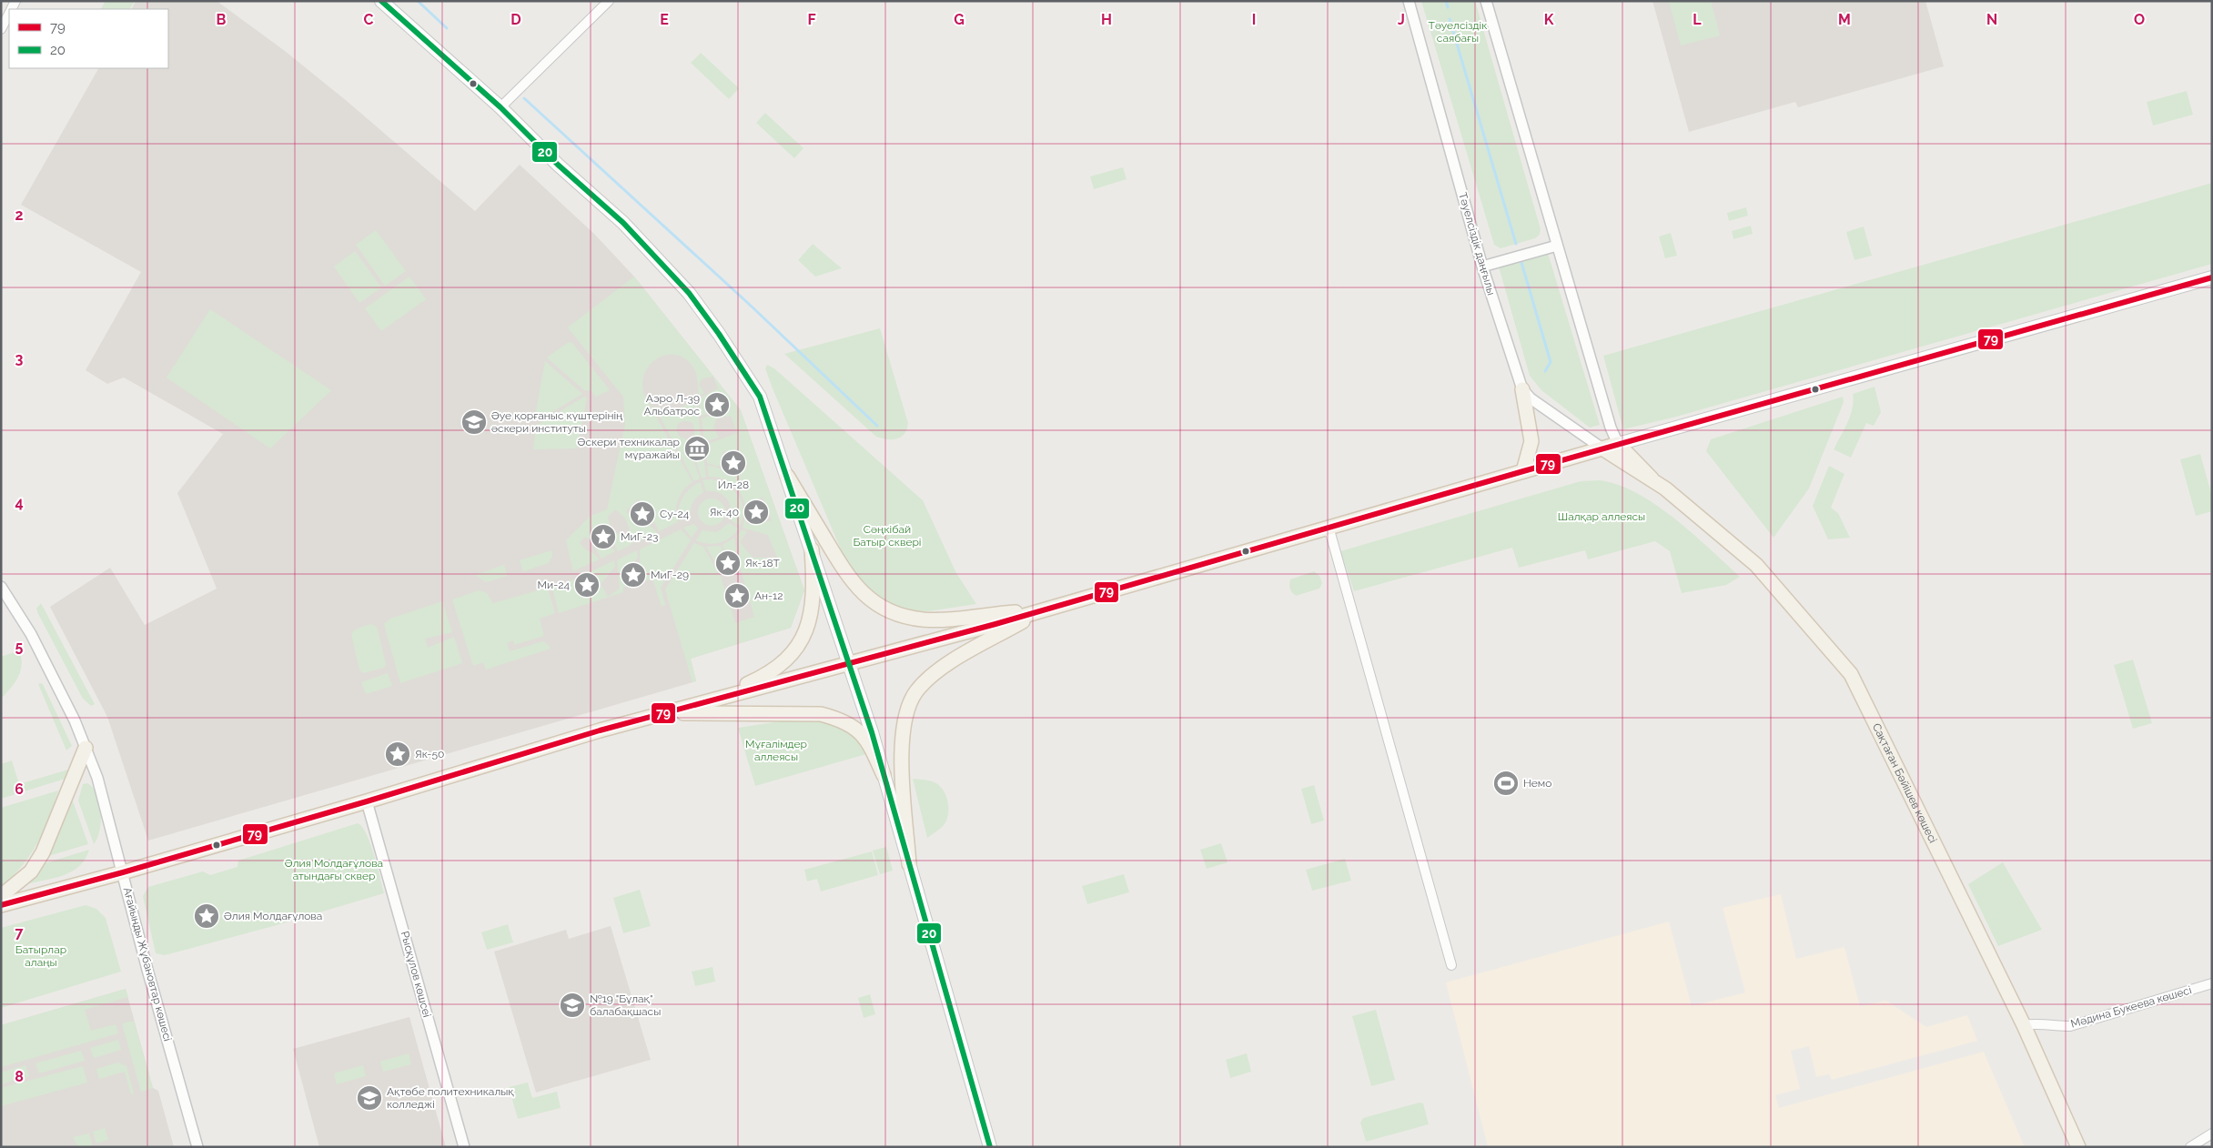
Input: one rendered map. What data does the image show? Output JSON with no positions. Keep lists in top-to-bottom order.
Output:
{
  "streets": {
    "main road": ["Сақтаған Бәйішев көшесі"],
    "street": [
      "Тәуелсіздік даңғылы",
      "Ағайынды Жұбановтар көшесі",
      "Рысқұлов көшсеі",
      "Мәдина Букеева көшесі"
    ]
  },
  "crossings": [
    ["Сақтаған Бәйішев көшесі", "Мәдина Букеева көшесі"]
  ],
  "parks": [
    "Тәуелсіздік саябағы",
    "Шалқар аллеясы",
    "Сәңкібай Батыр сквері",
    "Мұғалімдер аллеясы",
    "Әлия Молдағұлова атындағы сквер",
    "Батырлар алаңы"
  ],
  "places": {
    "place": [
      "Аэро Л-39 Альбатрос",
      "Ил-28",
      "Як-40",
      "Су-24",
      "МиГ-23",
      "Як-18Т",
      "МиГ-29",
      "Ми-24",
      "Ан-12",
      "Як-50",
      "Әлия Молдағұлова"
    ],
    "school or university": ["Әуе қорғаныс күштерінің әскери институты", "№19 \"Бұлақ\" балабақшасы", "Ақтөбе политехникалық колледжі"],
    "museum": ["Әскери техникалар мұражайы"],
    "sports": ["Немо"]
  },
  "lines": ["transit line 20", "transit line 79"],
  "legend": ["79", "20"],
  "grid": {
    "columns": [
      "B",
      "C",
      "D",
      "E",
      "F",
      "G",
      "H",
      "I",
      "J",
      "K",
      "L",
      "M",
      "N",
      "O"
    ],
    "rows": [
      "2",
      "3",
      "4",
      "5",
      "6",
      "7",
      "8"
    ]
  }
}
